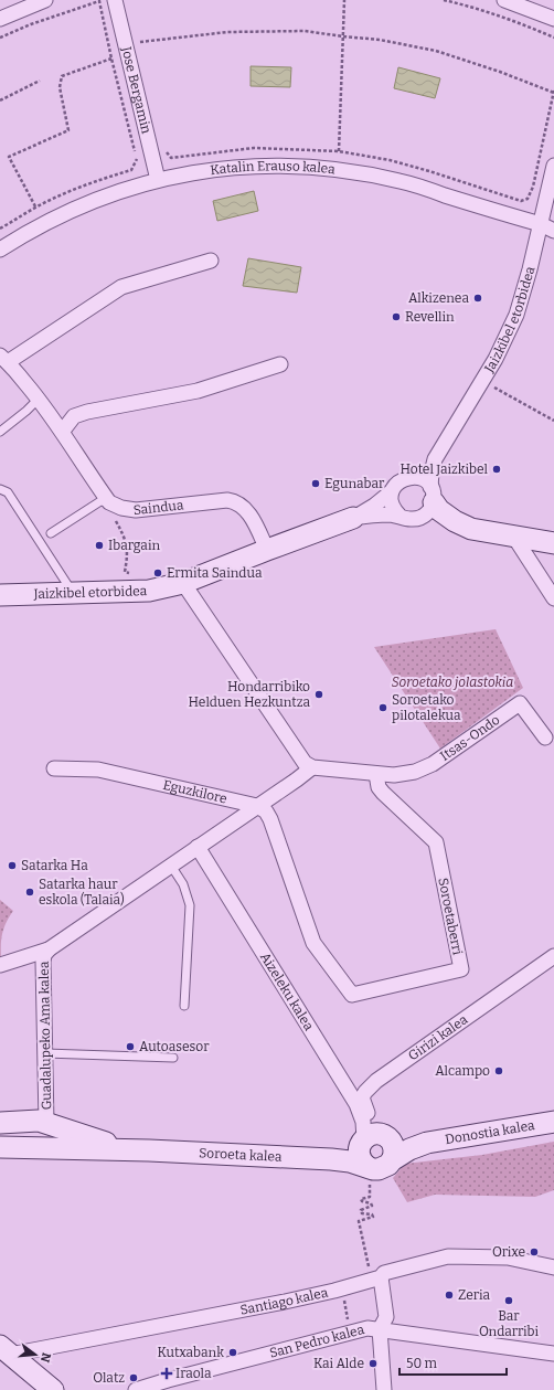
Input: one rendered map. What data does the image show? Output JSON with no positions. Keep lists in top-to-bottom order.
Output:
{
  "streets": {
    "street": [
      "Jose Bergamin",
      "Katalin Erauso kalea",
      "Jaizkibel etorbidea",
      "Saindua",
      "Itsas-Ondo",
      "Eguzkilore",
      "Soroetaberri",
      "Aizeleku kalea",
      "Guadalupeko Ama kalea",
      "Girizi kalea",
      "Donostia kalea",
      "Soroeta kalea",
      "Santiago kalea",
      "San Pedro kalea"
    ]
  },
  "crossings": [
    ["Jose Bergamin", "Katalin Erauso kalea"],
    ["Katalin Erauso kalea", "Jaizkibel etorbidea"],
    ["Jaizkibel etorbidea", "Saindua"],
    ["Itsas-Ondo", "Soroetaberri"],
    ["Eguzkilore", "Soroetaberri"],
    ["Eguzkilore", "Aizeleku kalea"],
    ["Eguzkilore", "Guadalupeko Ama kalea"],
    ["Aizeleku kalea", "Girizi kalea"],
    ["Aizeleku kalea", "Donostia kalea"],
    ["Aizeleku kalea", "Soroeta kalea"],
    ["Guadalupeko Ama kalea", "Soroeta kalea"],
    ["Girizi kalea", "Donostia kalea"],
    ["Girizi kalea", "Soroeta kalea"],
    ["Donostia kalea", "Soroeta kalea"]
  ],
  "parks": ["Soroetako jolastokia"],
  "places": {
    "other": [
      "Alkizenea",
      "Revellin",
      "Hotel Jaizkibel",
      "Egunabar",
      "Ibargain",
      "Ermita Saindua",
      "Hondarribiko Helduen Hezkuntza",
      "Soroetako pilotalekua",
      "Satarka Ha",
      "Satarka haur eskola (Talaia)",
      "Autoasesor",
      "Alcampo",
      "Orixe",
      "Zeria",
      "Bar Ondarribi",
      "Kutxabank",
      "Kai Alde",
      "Olatz"
    ],
    "health": ["Iraola"]
  },
  "scale_bar": "50 m",
  "north": "right"
}
